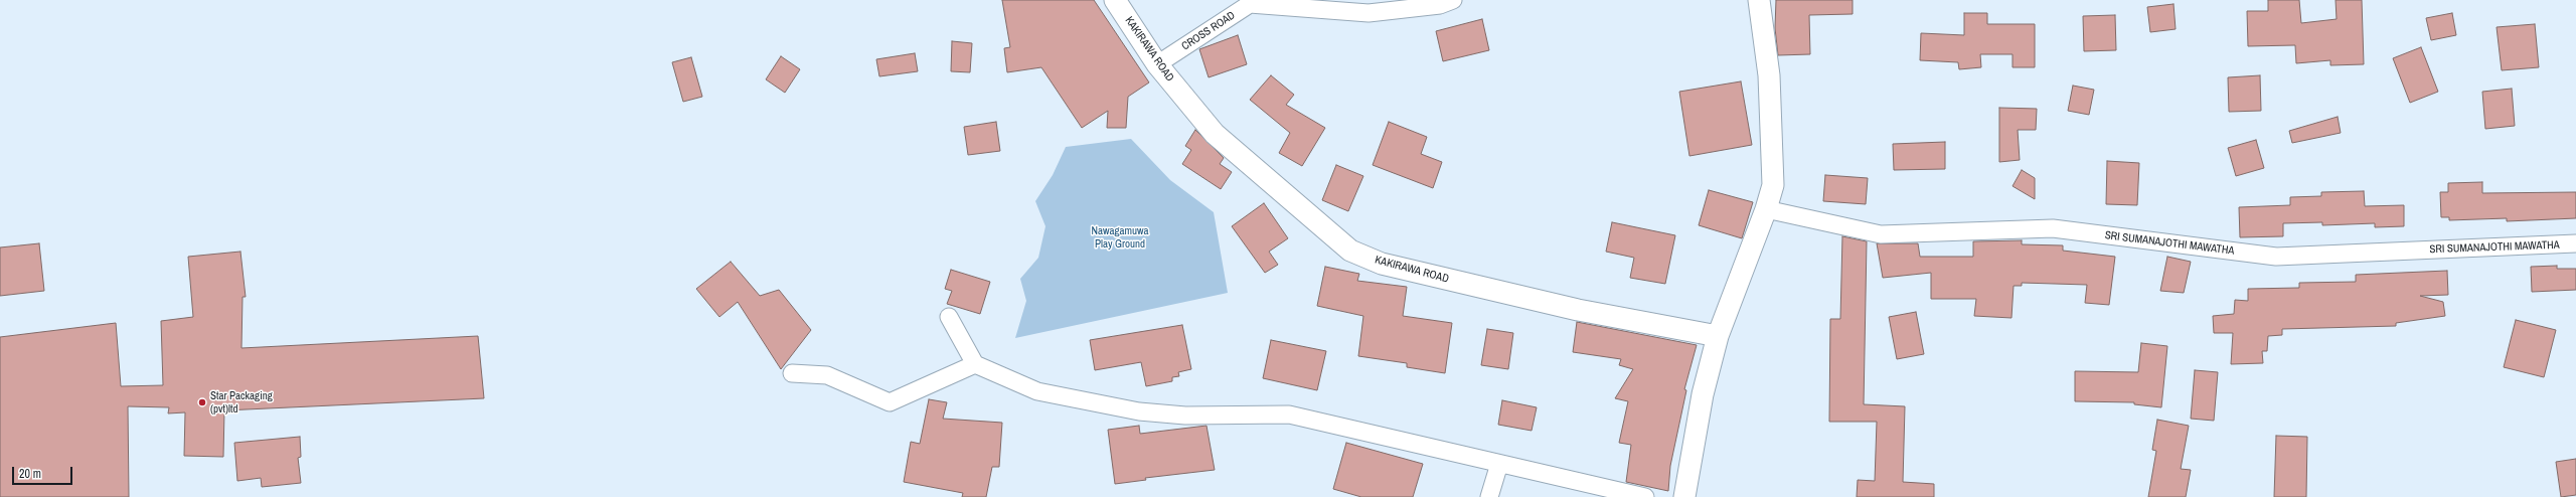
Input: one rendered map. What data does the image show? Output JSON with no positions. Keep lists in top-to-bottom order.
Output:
{
  "streets": {
    "street": ["CROSS ROAD", "KAKIRAWA ROAD", "SRI SUMANAJOTHI MAWATHA"]
  },
  "crossings": [
    ["CROSS ROAD", "KAKIRAWA ROAD"]
  ],
  "parks": ["Nawagamuwa Play Ground"],
  "places": ["Star Packaging (pvt)ltd"],
  "scale_bar": "20 m"
}
